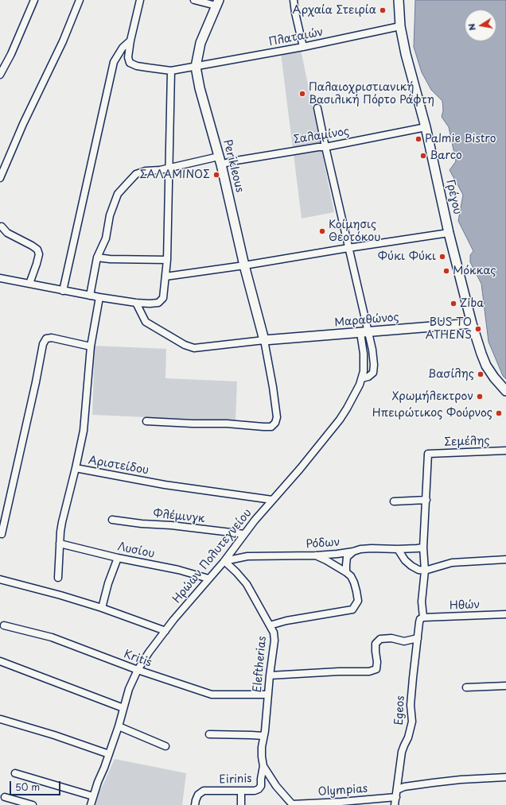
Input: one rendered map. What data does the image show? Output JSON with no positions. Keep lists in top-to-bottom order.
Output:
{
  "streets": {
    "main road": ["Perikleous", "Γρέγου", "Μαραθώνος"],
    "street": [
      "Πλαταιών",
      "Σαλαμίνος",
      "Σεμέλης",
      "Αριστείδου",
      "Φλέμινγκ",
      "Ρόδων",
      "Λυσίου",
      "Ηρώων Πολυτεχνείου",
      "Ηθών",
      "Kritis",
      "Eleftherias",
      "Egeos",
      "Eirinis",
      "Olympias"
    ]
  },
  "crossings": [
    ["Πλαταιών", "Perikleous"],
    ["Πλαταιών", "Γρέγου"],
    ["Σαλαμίνος", "Perikleous"],
    ["Σαλαμίνος", "Γρέγου"],
    ["Perikleous", "Μαραθώνος"],
    ["Γρέγου", "Μαραθώνος"],
    ["Μαραθώνος", "Ηρώων Πολυτεχνείου"],
    ["Αριστείδου", "Ηρώων Πολυτεχνείου"],
    ["Φλέμινγκ", "Ηρώων Πολυτεχνείου"],
    ["Ρόδων", "Ηρώων Πολυτεχνείου"],
    ["Ρόδων", "Eleftherias"],
    ["Λυσίου", "Ηρώων Πολυτεχνείου"],
    ["Ηρώων Πολυτεχνείου", "Kritis"],
    ["Ηρώων Πολυτεχνείου", "Eleftherias"],
    ["Ηθών", "Egeos"],
    ["Kritis", "Eleftherias"],
    ["Eleftherias", "Eirinis"],
    ["Egeos", "Olympias"]
  ],
  "places": [
    "Αρχαία Στειρία",
    "Παλαιοχριστιανική Βασιλική Πόρτο Ράφτη",
    "Palmie Bistro",
    "Barco",
    "ΣΑΛΑΜΙΝΟΣ",
    "Κοίμησις Θεοτόκου",
    "Φύκι Φύκι",
    "Μόκκας",
    "Ziba",
    "BUS TO ATHENS",
    "Βασίλης",
    "Χρωμήλεκτρον",
    "Ηπειρώτικος Φούρνος"
  ],
  "scale_bar": "50 m",
  "north": "left"
}
